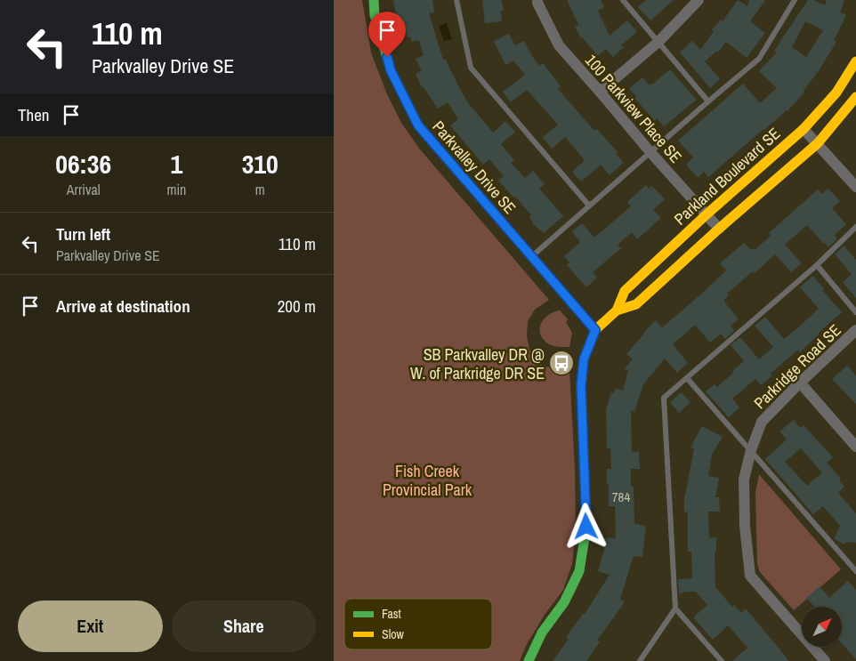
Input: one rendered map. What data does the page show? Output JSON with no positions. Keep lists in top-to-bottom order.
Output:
{
  "streets": {
    "street": [
      "100 Parkview Place SE",
      "Parkvalley Drive SE",
      "Parkland Boulevard SE",
      "Parkridge Road SE"
    ]
  },
  "crossings": [
    ["100 Parkview Place SE", "Parkland Boulevard SE"],
    ["Parkvalley Drive SE", "Parkland Boulevard SE"]
  ],
  "parks": ["Fish Creek Provincial Park"],
  "places": {
    "bus stop": ["SB Parkvalley DR @ W. of Parkridge DR SE"]
  },
  "house_numbers": ["784"],
  "legend": ["Fast", "Slow"],
  "north": "top right",
  "page": {
    "turn": ["110 m", "Parkvalley Drive SE"],
    "then": "Then",
    "eta": [
      "06:36",
      "Arrival",
      "1",
      "min",
      "310",
      "m"
    ],
    "list": [
      {
        "name": "Turn left",
        "note": "Parkvalley Drive SE",
        "value": "110 m"
      },
      {
        "name": "Arrive at destination",
        "value": "200 m"
      }
    ],
    "buttons": ["Exit", "Share"]
  }
}
